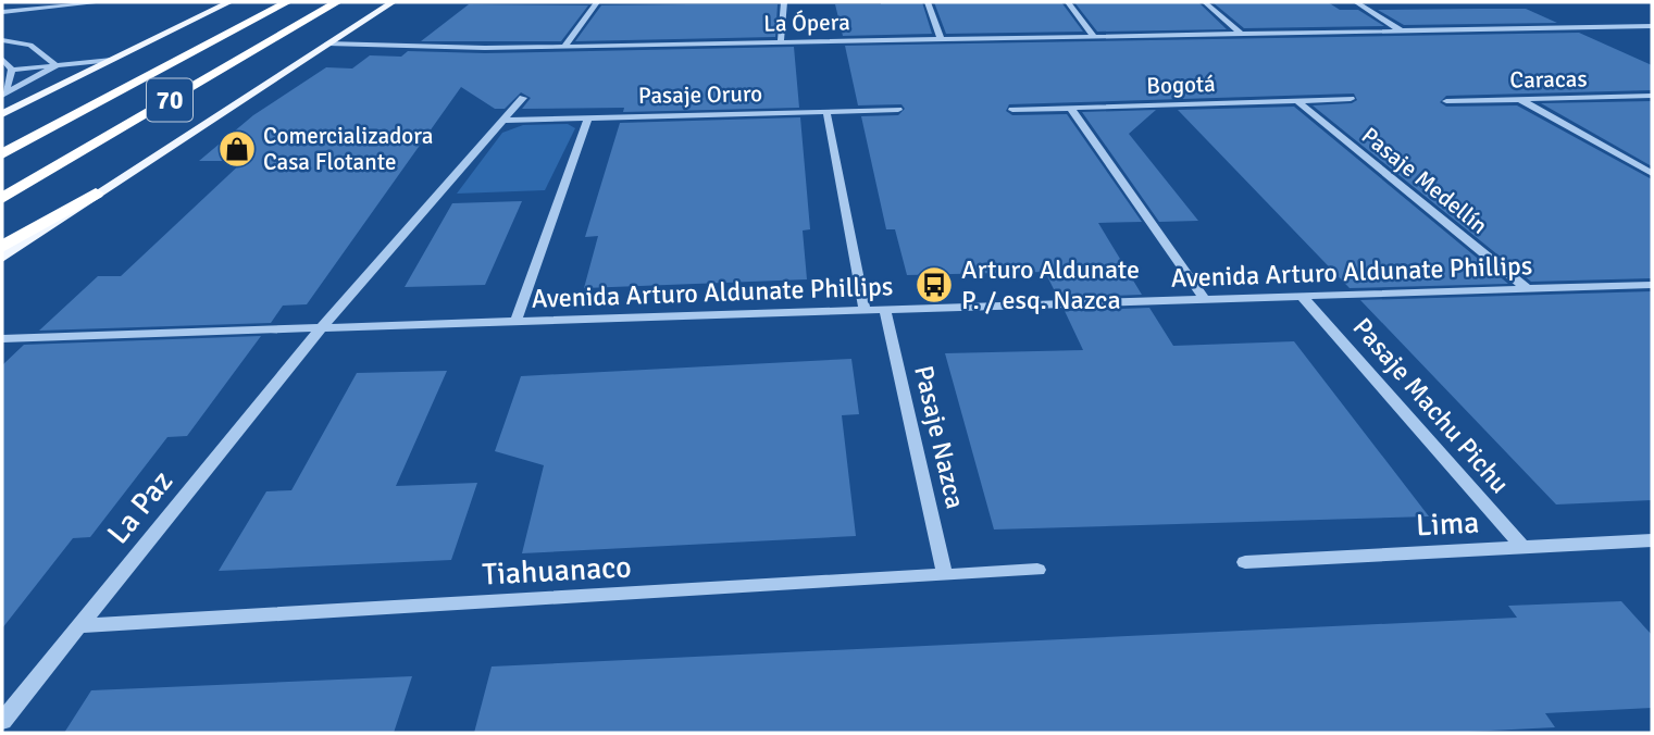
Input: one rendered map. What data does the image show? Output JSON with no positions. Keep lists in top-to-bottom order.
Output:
{
  "streets": {
    "highway": ["70"],
    "street": [
      "La Ópera",
      "Caracas",
      "Bogotá",
      "Pasaje Oruro",
      "Pasaje Medellín",
      "Avenida Arturo Aldunate Phillips",
      "Pasaje Machu Pichu",
      "Pasaje Nazca",
      "La Paz",
      "Lima",
      "Tiahuanaco"
    ]
  },
  "crossings": [
    ["Bogotá", "Pasaje Medellín"],
    ["Pasaje Medellín", "Avenida Arturo Aldunate Phillips"],
    ["Avenida Arturo Aldunate Phillips", "Pasaje Machu Pichu"],
    ["Avenida Arturo Aldunate Phillips", "Pasaje Nazca"],
    ["Avenida Arturo Aldunate Phillips", "La Paz"],
    ["Pasaje Machu Pichu", "Lima"],
    ["Pasaje Nazca", "Tiahuanaco"],
    ["La Paz", "Tiahuanaco"]
  ],
  "places": {
    "shop": ["Comercializadora Casa Flotante"],
    "bus stop": ["Arturo Aldunate P. / esq. Nazca"]
  }
}
